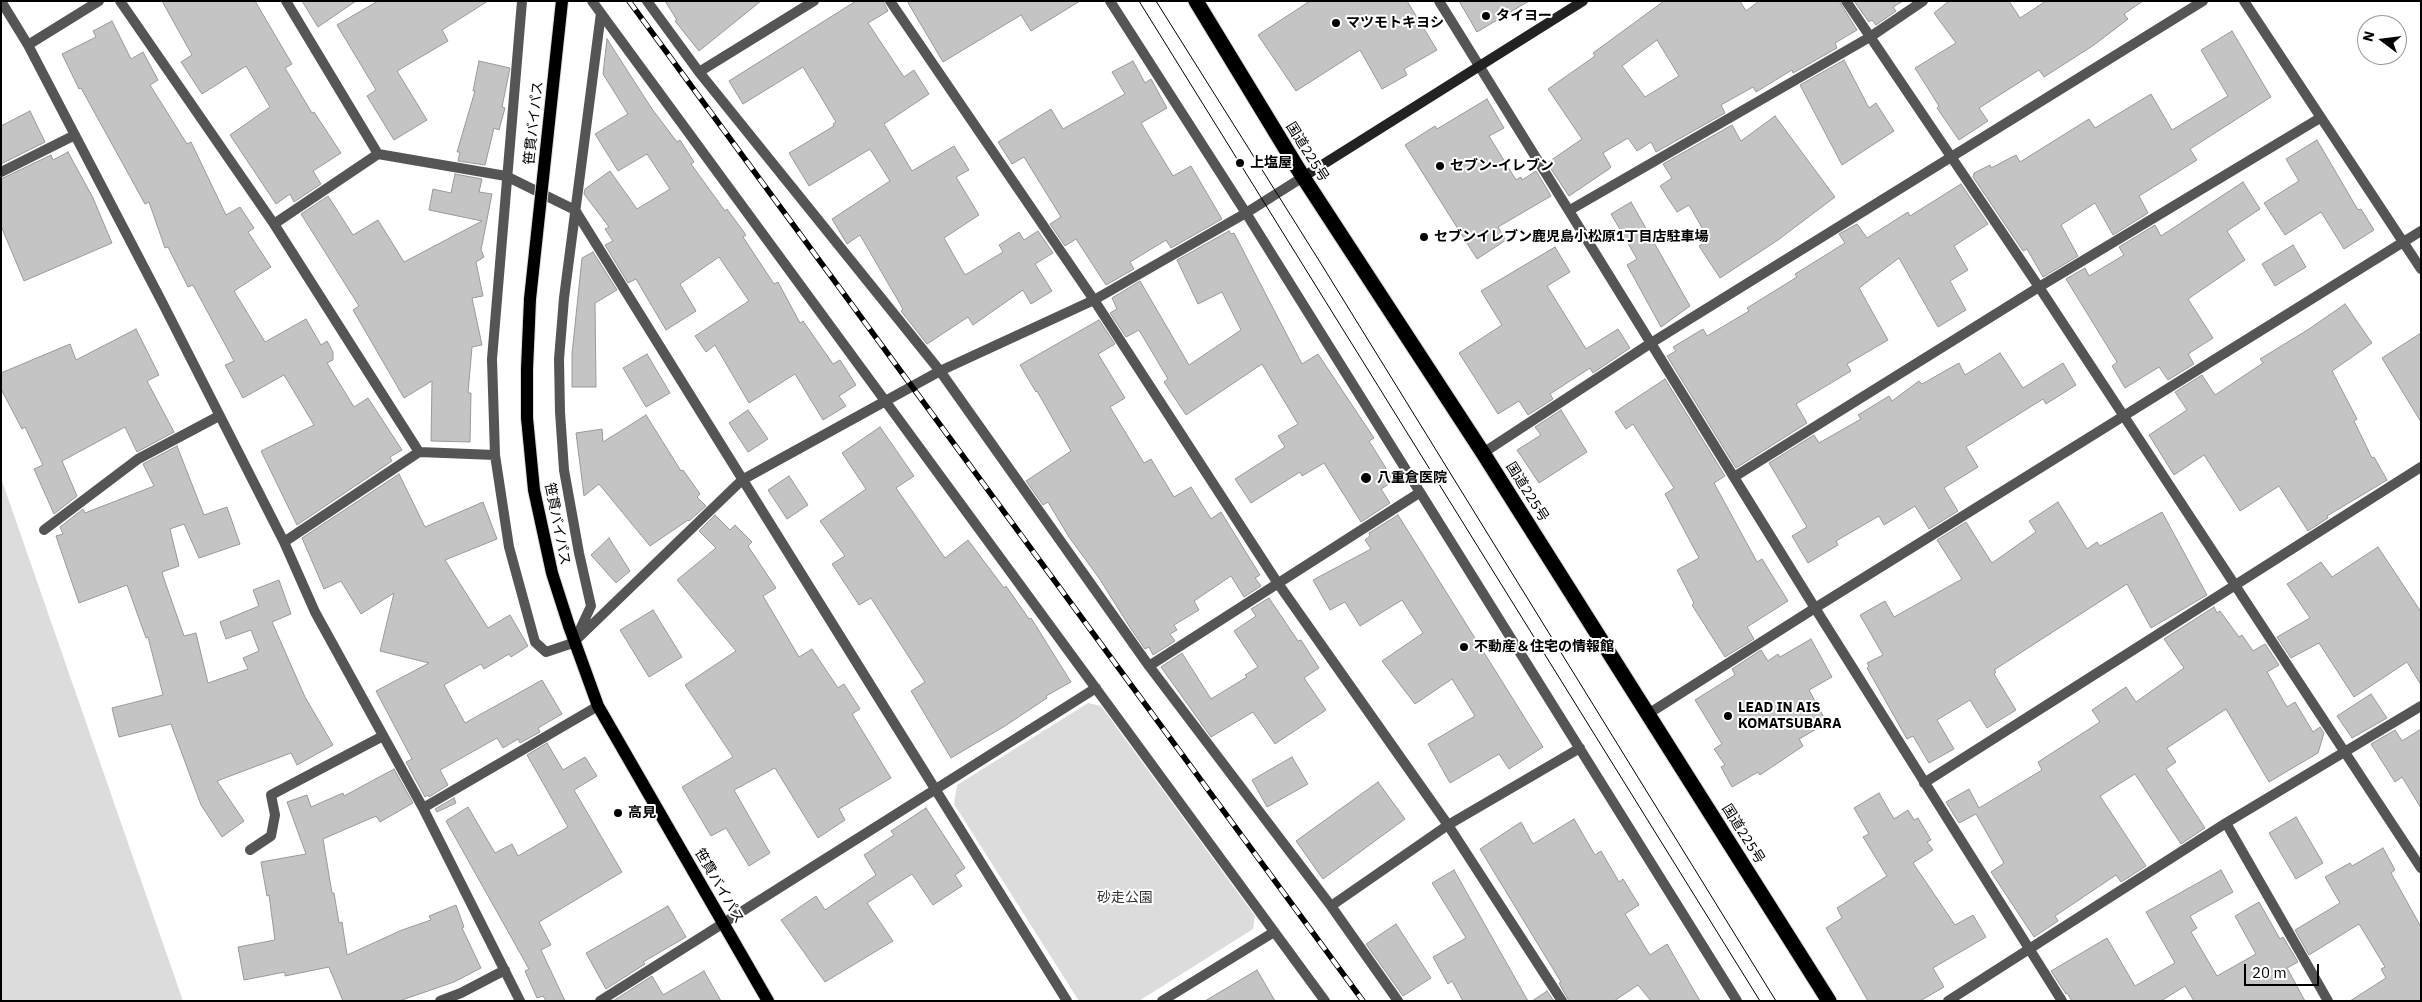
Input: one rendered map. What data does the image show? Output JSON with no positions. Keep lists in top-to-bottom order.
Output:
{
  "streets": {
    "highway": ["国道225号"],
    "main road": ["笹貫バイパス"]
  },
  "parks": ["砂走公園"],
  "places": [
    "タイヨー",
    "マツモトキヨシ",
    "上塩屋",
    "セブン-イレブン",
    "セブンイレブン鹿児島小松原1丁目店駐車場",
    "八重倉医院",
    "不動産＆住宅の情報館",
    "LEAD IN AIS KOMATSUBARA",
    "高見"
  ],
  "scale_bar": "20 m",
  "north": "left"
}
